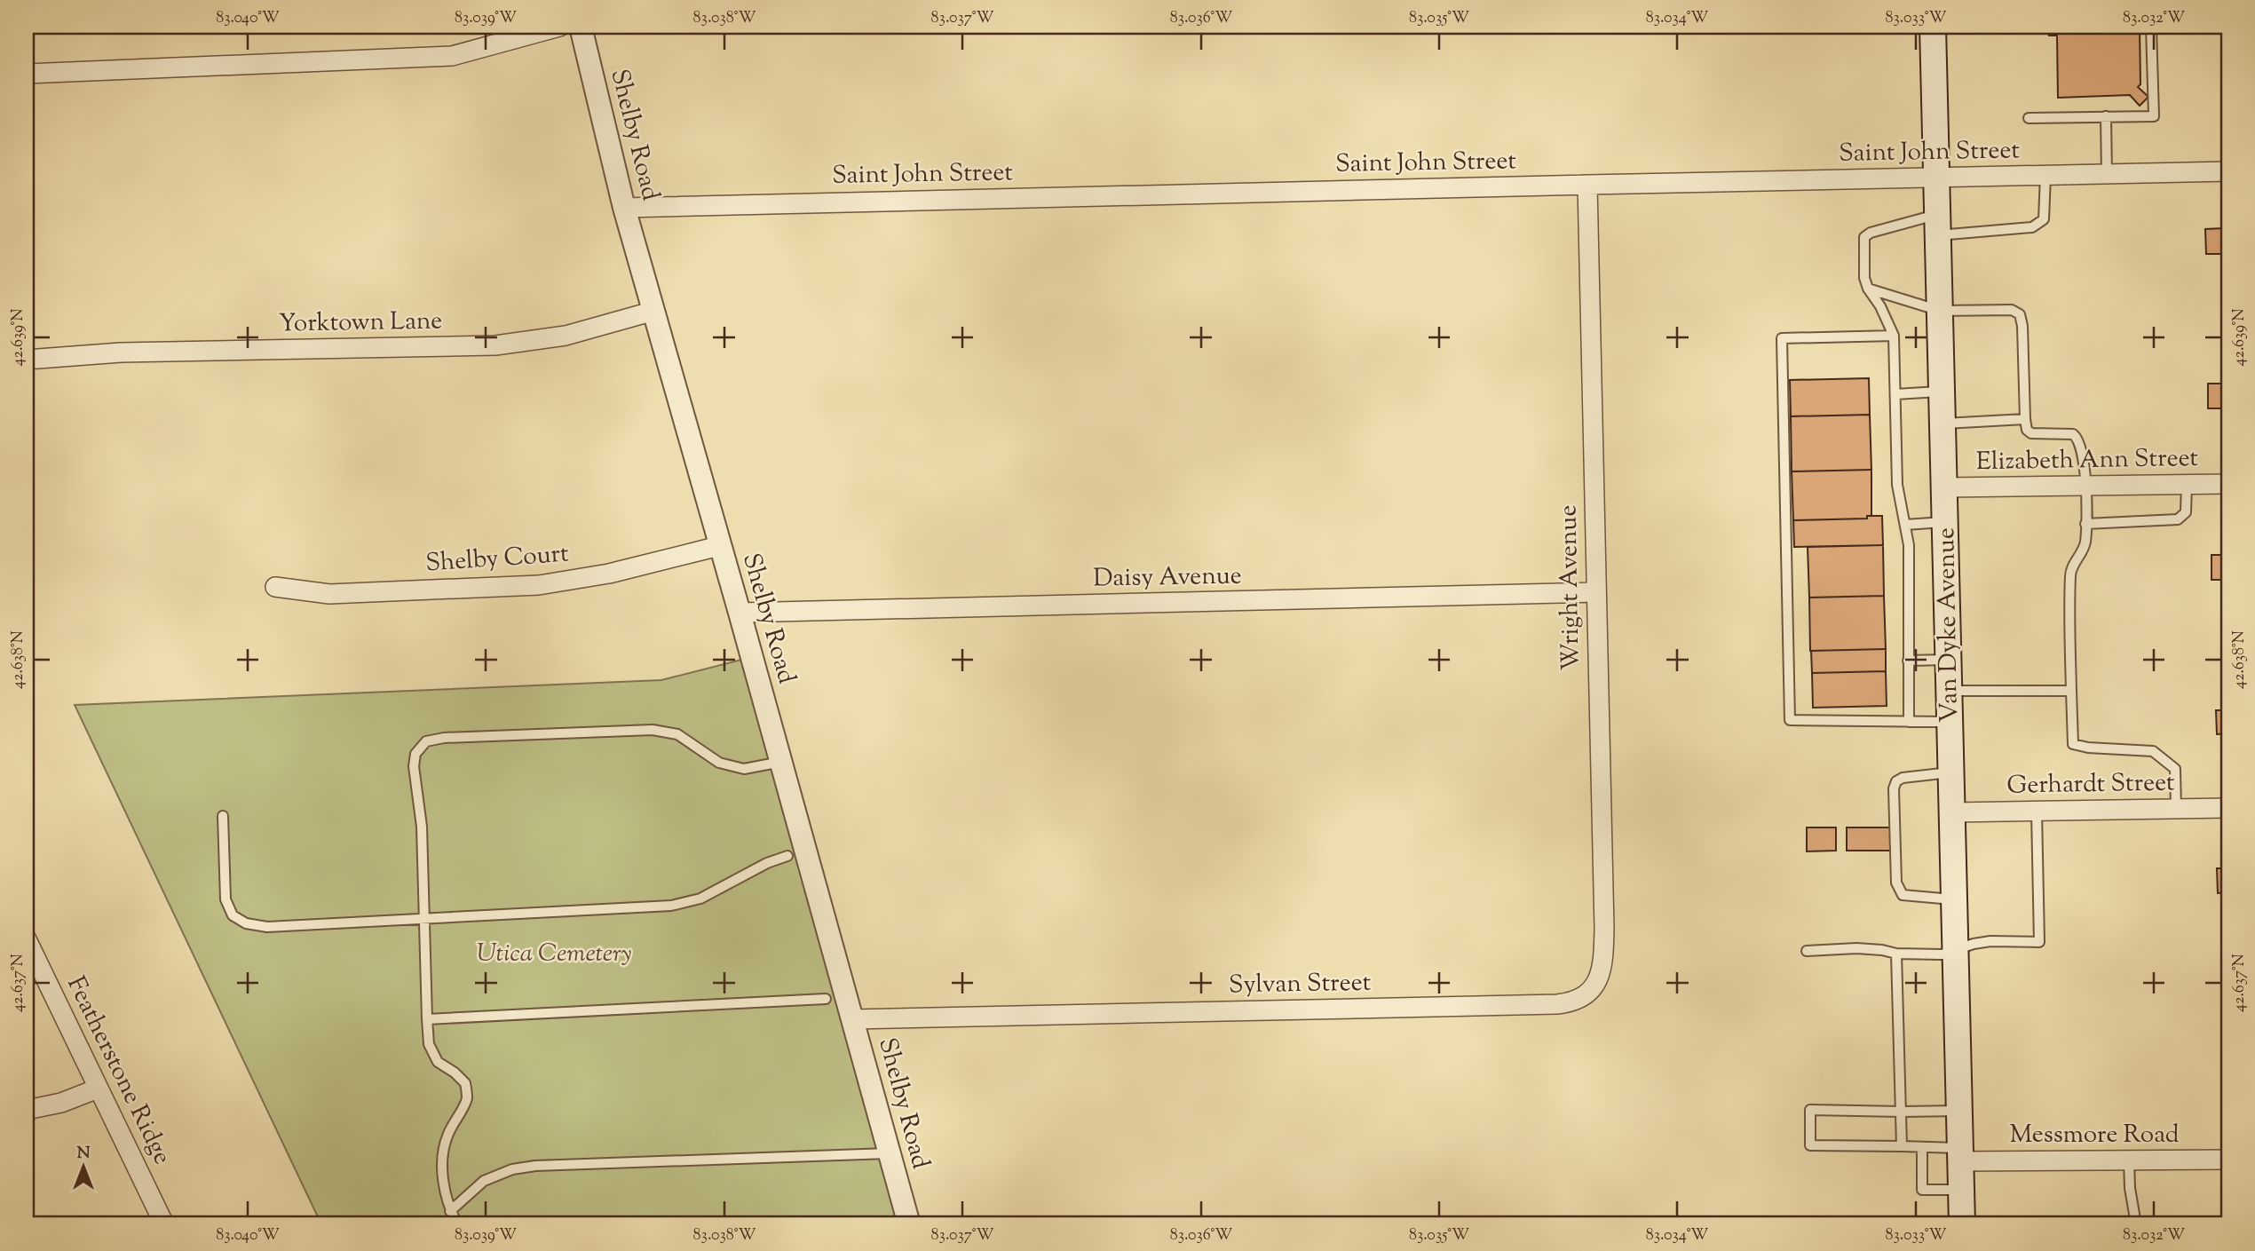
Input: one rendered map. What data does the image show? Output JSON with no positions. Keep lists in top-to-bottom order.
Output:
{
  "streets": {
    "main road": ["Van Dyke Avenue"],
    "street": [
      "Shelby Road",
      "Saint John Street",
      "Yorktown Lane",
      "Elizabeth Ann Street",
      "Shelby Court",
      "Daisy Avenue",
      "Wright Avenue",
      "Gerhardt Street",
      "Sylvan Street",
      "Featherstone Ridge",
      "Messmore Road"
    ]
  },
  "crossings": [
    ["Shelby Road", "Saint John Street"],
    ["Shelby Road", "Yorktown Lane"],
    ["Shelby Road", "Shelby Court"],
    ["Shelby Road", "Daisy Avenue"],
    ["Shelby Road", "Sylvan Street"],
    ["Saint John Street", "Wright Avenue"],
    ["Saint John Street", "Van Dyke Avenue"],
    ["Elizabeth Ann Street", "Van Dyke Avenue"],
    ["Daisy Avenue", "Wright Avenue"],
    ["Wright Avenue", "Sylvan Street"],
    ["Van Dyke Avenue", "Gerhardt Street"],
    ["Van Dyke Avenue", "Messmore Road"]
  ],
  "parks": ["Utica Cemetery"],
  "north": "top",
  "coordinates": [
    "83.040°W",
    "83.039°W",
    "83.038°W",
    "83.037°W",
    "83.036°W",
    "83.035°W",
    "83.034°W",
    "83.033°W",
    "83.032°W",
    "42.639°N",
    "42.638°N",
    "42.637°N"
  ]
}
